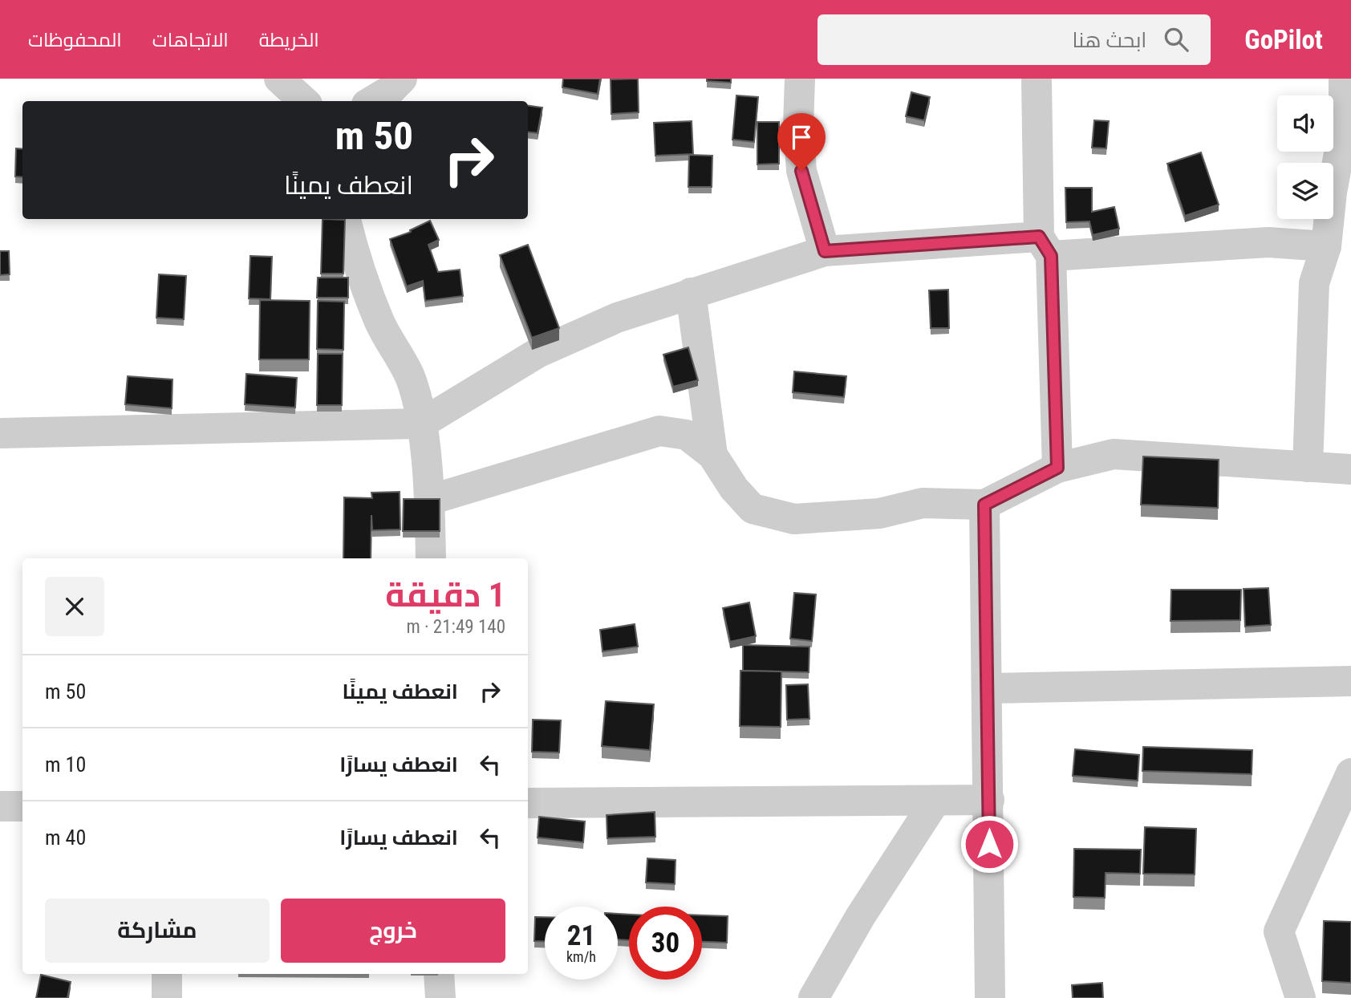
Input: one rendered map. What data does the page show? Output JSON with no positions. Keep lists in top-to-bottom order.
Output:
{
  "page": {
    "header": "GoPilot",
    "search": "ابحث هنا",
    "nav": ["الخريطة", "الاتجاهات", "المحفوظات"],
    "turn": ["50 m", "انعطف يمينًا"],
    "heading": ["1 دقيقة", "140 m · 21:49"],
    "list": [
      {
        "name": "انعطف يمينًا",
        "value": "50 m"
      },
      {
        "name": "انعطف يسارًا",
        "value": "10 m"
      },
      {
        "name": "انعطف يسارًا",
        "value": "40 m"
      }
    ],
    "buttons": ["خروج", "مشاركة"],
    "speed": "21 km/h",
    "limit": "30"
  }
}
